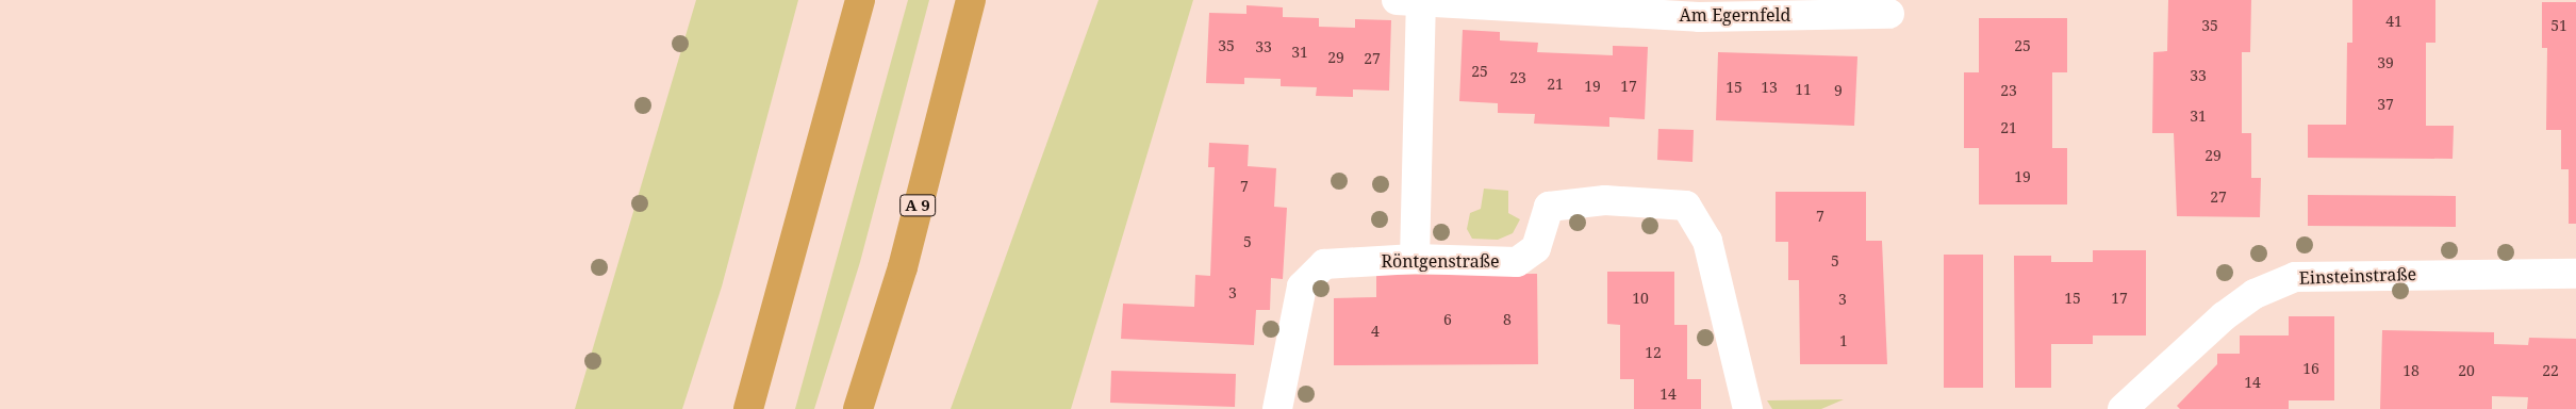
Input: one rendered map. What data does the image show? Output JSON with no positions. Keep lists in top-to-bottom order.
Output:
{
  "streets": {
    "highway": ["A 9"],
    "street": ["Am Egernfeld", "Röntgenstraße", "Einsteinstraße"]
  },
  "crossings": [
    ["Am Egernfeld", "Röntgenstraße"]
  ],
  "house_numbers": [
    "41",
    "35",
    "51",
    "35",
    "25",
    "33",
    "31",
    "29",
    "27",
    "39",
    "25",
    "33",
    "23",
    "21",
    "19",
    "17",
    "15",
    "13",
    "11",
    "9",
    "23",
    "37",
    "31",
    "21",
    "29",
    "19",
    "7",
    "27",
    "7",
    "5",
    "5",
    "3",
    "10",
    "15",
    "17",
    "3",
    "6",
    "8",
    "4",
    "1",
    "12",
    "16",
    "18",
    "20",
    "22",
    "14",
    "14"
  ]
}
